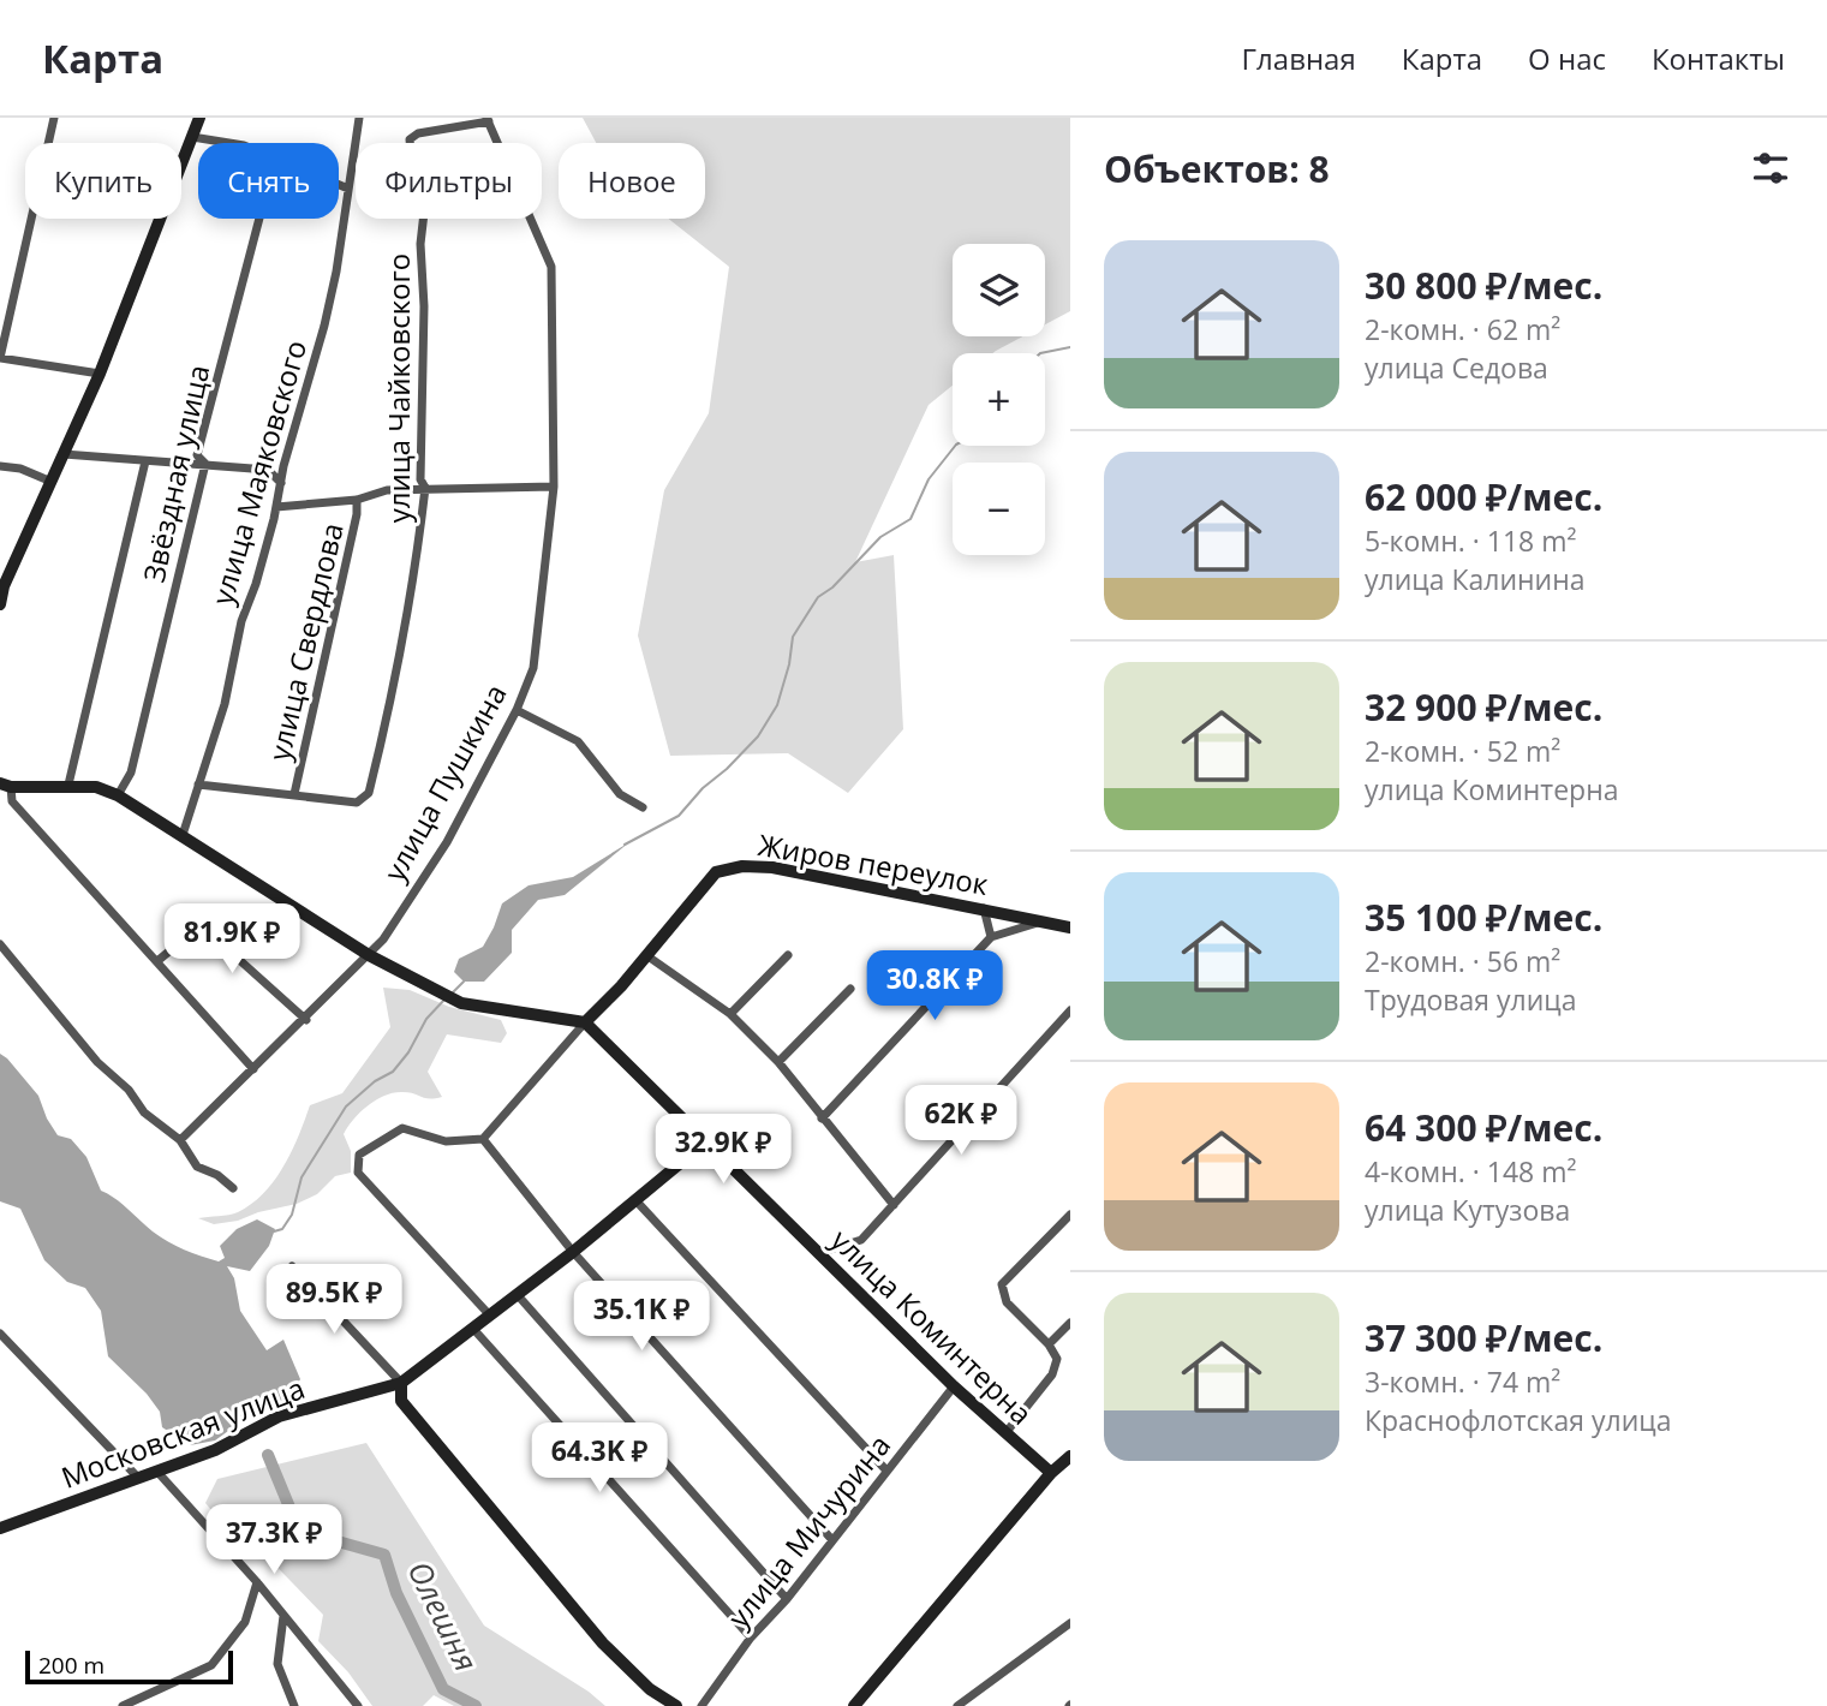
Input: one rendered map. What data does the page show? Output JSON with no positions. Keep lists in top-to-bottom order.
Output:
{
  "streets": {
    "street": [
      "улица Чайковского",
      "улица Маяковского",
      "Звёздная улица",
      "улица Свердлова",
      "улица Пушкина",
      "Жиров переулок",
      "улица Коминтерна",
      "Московская улица",
      "улица Мичурина"
    ]
  },
  "crossings": [
    ["улица Чайковского", "улица Маяковского"],
    ["улица Чайковского", "улица Свердлова"],
    ["улица Чайковского", "улица Пушкина"],
    ["Жиров переулок", "улица Коминтерна"],
    ["улица Коминтерна", "Московская улица"],
    ["улица Коминтерна", "улица Мичурина"]
  ],
  "water": ["Олешня"],
  "scale_bar": "200 m",
  "page": {
    "header": "Карта",
    "nav": [
      "Главная",
      "Карта",
      "О нас",
      "Контакты"
    ],
    "heading": "Объектов: 8",
    "chip": [
      "Купить",
      "Снять",
      "Фильтры",
      "Новое"
    ],
    "list": [
      {
        "name": "30 800 ₽/мес.",
        "note": "2-комн. · 62 m² · улица Седова"
      },
      {
        "name": "62 000 ₽/мес.",
        "note": "5-комн. · 118 m² · улица Калинина"
      },
      {
        "name": "32 900 ₽/мес.",
        "note": "2-комн. · 52 m² · улица Коминтерна"
      },
      {
        "name": "35 100 ₽/мес.",
        "note": "2-комн. · 56 m² · Трудовая улица"
      },
      {
        "name": "64 300 ₽/мес.",
        "note": "4-комн. · 148 m² · улица Кутузова"
      },
      {
        "name": "37 300 ₽/мес.",
        "note": "3-комн. · 74 m² · Краснофлотская улица"
      }
    ],
    "map_buttons": ["+", "−"],
    "price": [
      "81.9K ₽",
      "30.8K ₽",
      "62K ₽",
      "32.9K ₽",
      "89.5K ₽",
      "35.1K ₽",
      "64.3K ₽",
      "37.3K ₽"
    ],
    "scale": "200 m"
  }
}
